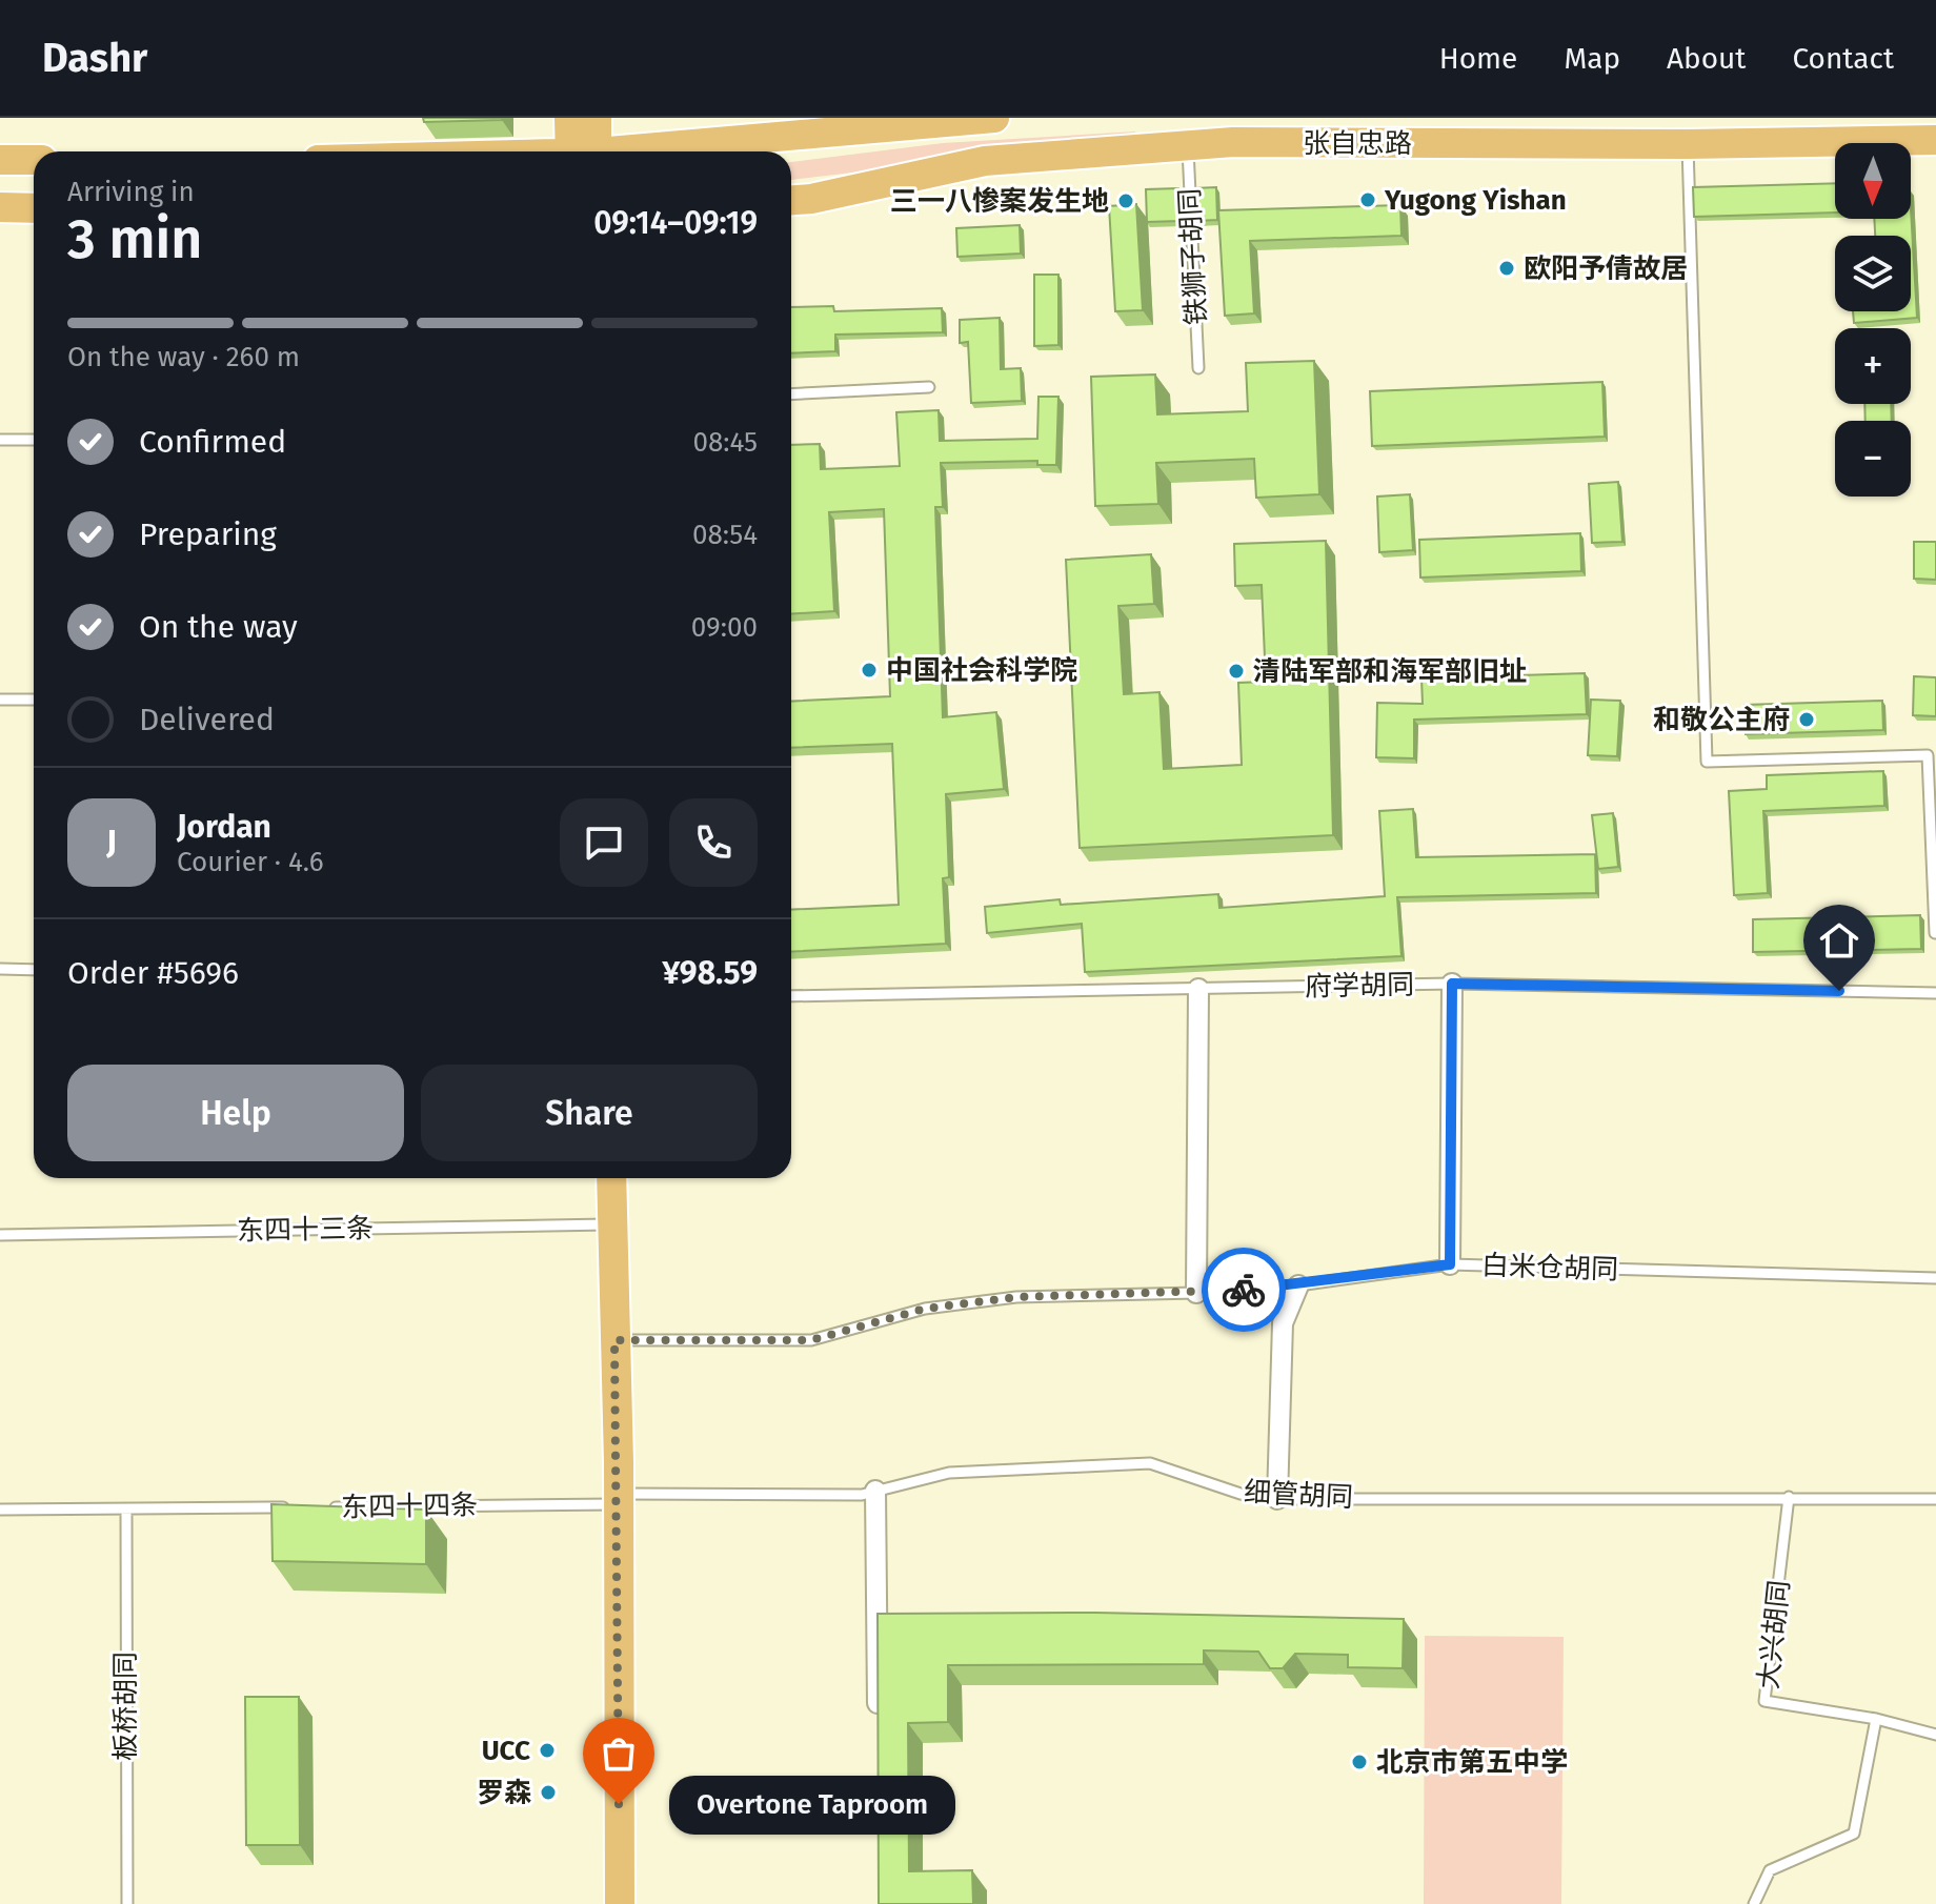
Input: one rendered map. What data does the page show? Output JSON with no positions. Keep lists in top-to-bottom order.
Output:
{
  "streets": {
    "main road": ["张自忠路"],
    "lane": [
      "铁狮子胡同",
      "府学胡同",
      "东四十三条",
      "白米仓胡同",
      "细管胡同",
      "东四十四条",
      "大兴胡同",
      "板桥胡同"
    ]
  },
  "crossings": [
    ["张自忠路", "铁狮子胡同"],
    ["细管胡同", "东四十四条"],
    ["细管胡同", "大兴胡同"]
  ],
  "places": [
    "Yugong Yishan",
    "三一八惨案发生地",
    "欧阳予倩故居",
    "中国社会科学院",
    "清陆军部和海军部旧址",
    "和敬公主府",
    "UCC",
    "北京市第五中学",
    "罗森",
    "Overtone Taproom"
  ],
  "north": "bottom",
  "page": {
    "header": "Dashr",
    "nav": [
      "Home",
      "Map",
      "About",
      "Contact"
    ],
    "map_buttons": ["+", "−"],
    "heading": ["3 min", "Arriving in", "09:14–09:19"],
    "panel": [
      "Jordan",
      "Courier · 4.6",
      "Order #5696",
      "¥98.59"
    ],
    "bar": "On the way · 260 m",
    "list": [
      ["Confirmed", "08:45"],
      ["Preparing", "08:54"],
      ["On the way", "09:00"],
      "Delivered"
    ],
    "round": "J",
    "buttons": ["Help", "Share"],
    "bubble": "Overtone Taproom"
  }
}
